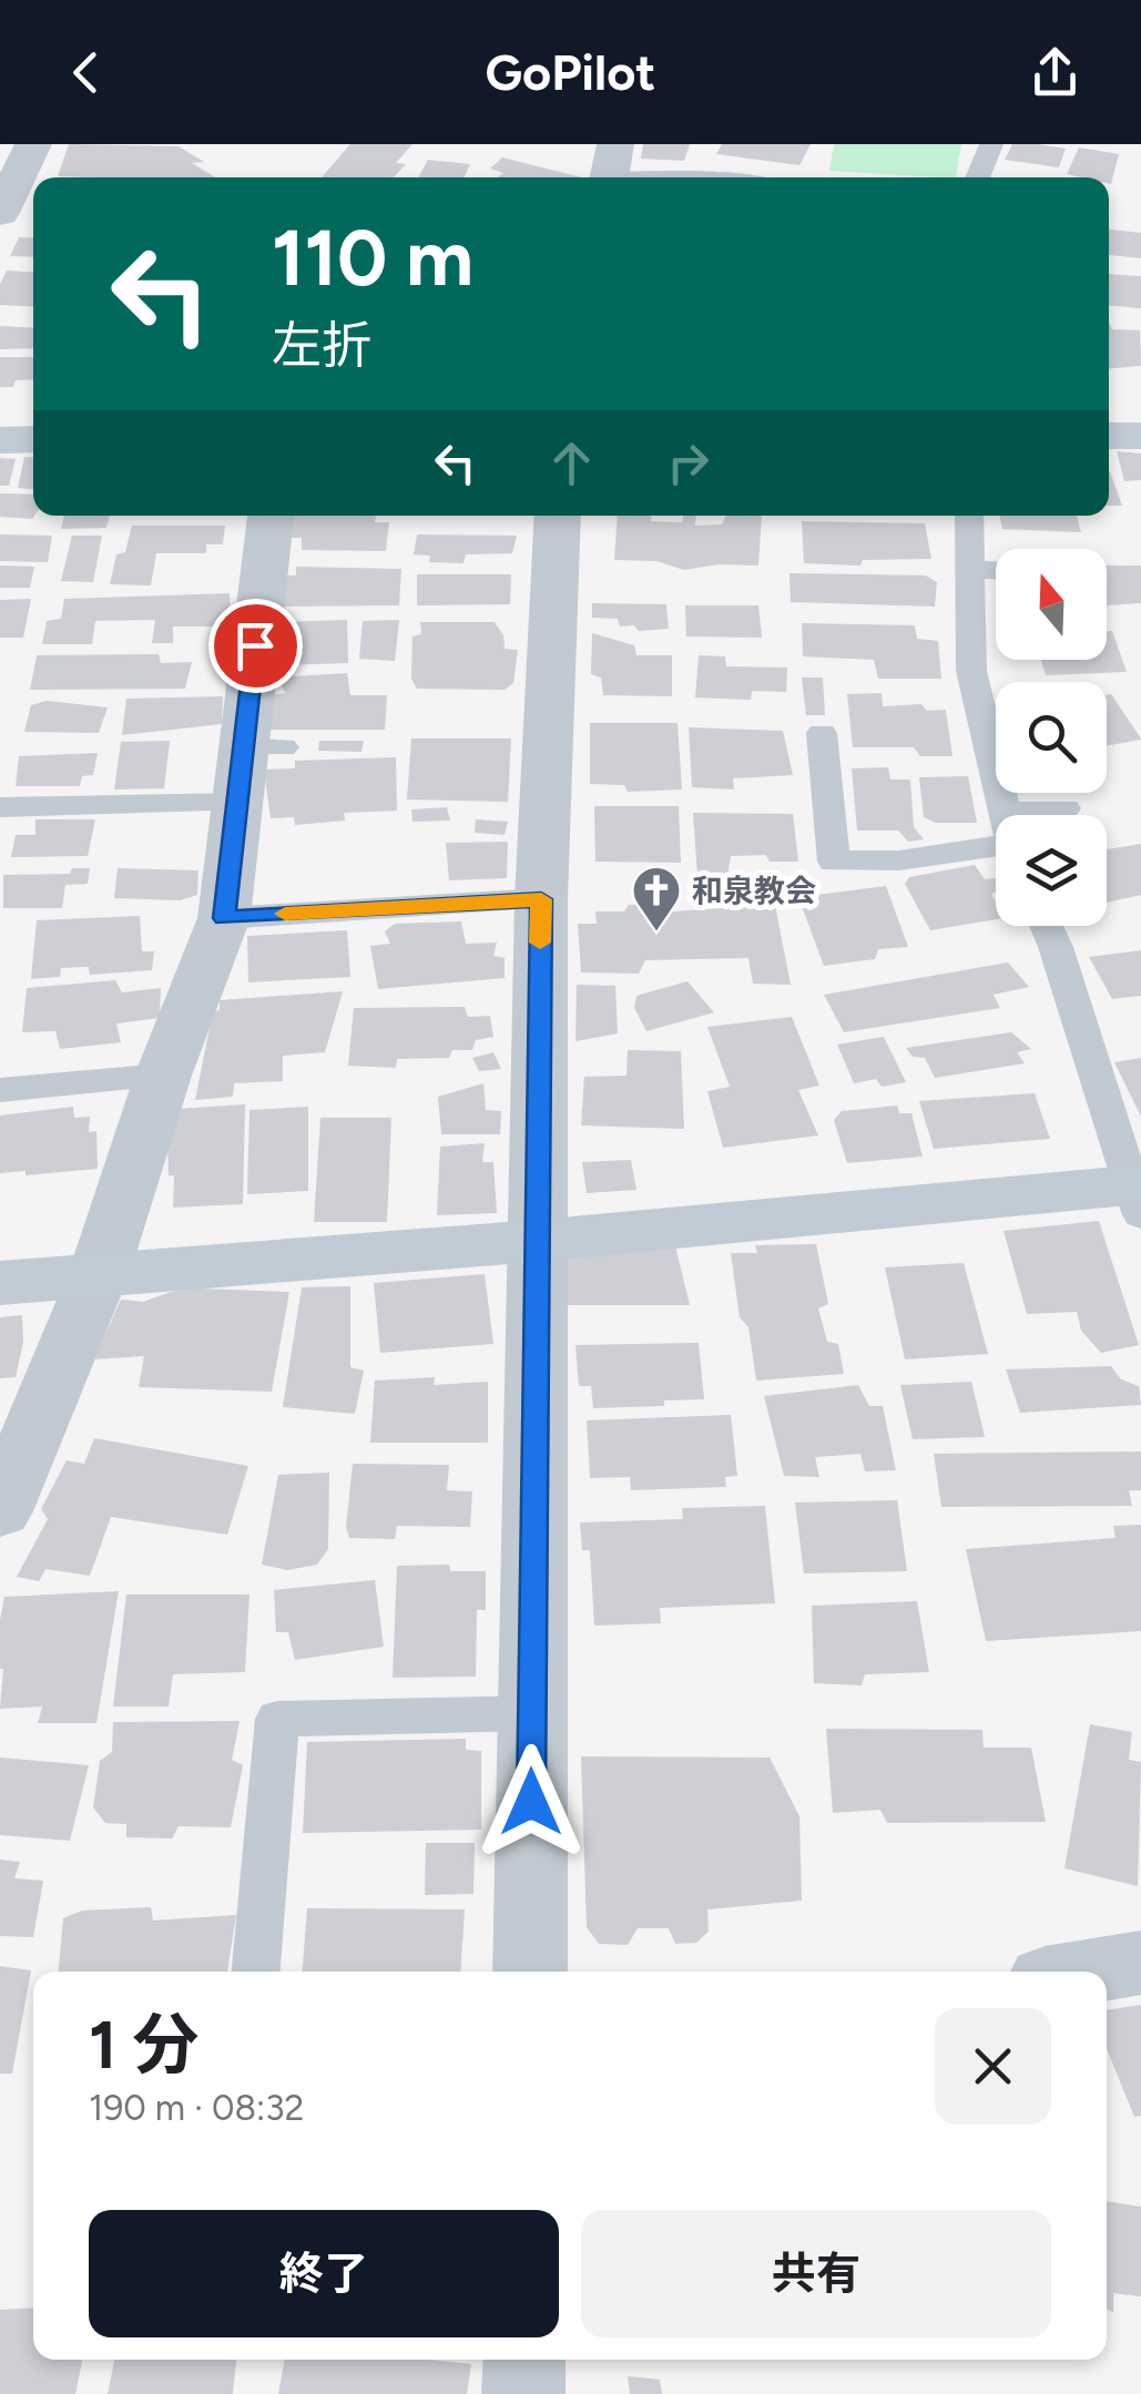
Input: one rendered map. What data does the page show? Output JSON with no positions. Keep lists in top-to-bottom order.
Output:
{
  "places": {
    "church": ["和泉教会"]
  },
  "north": "top",
  "page": {
    "header": "GoPilot",
    "turn": ["110 m", "左折"],
    "heading": ["1 分", "190 m · 08:32"],
    "buttons": ["終了", "共有"]
  }
}
